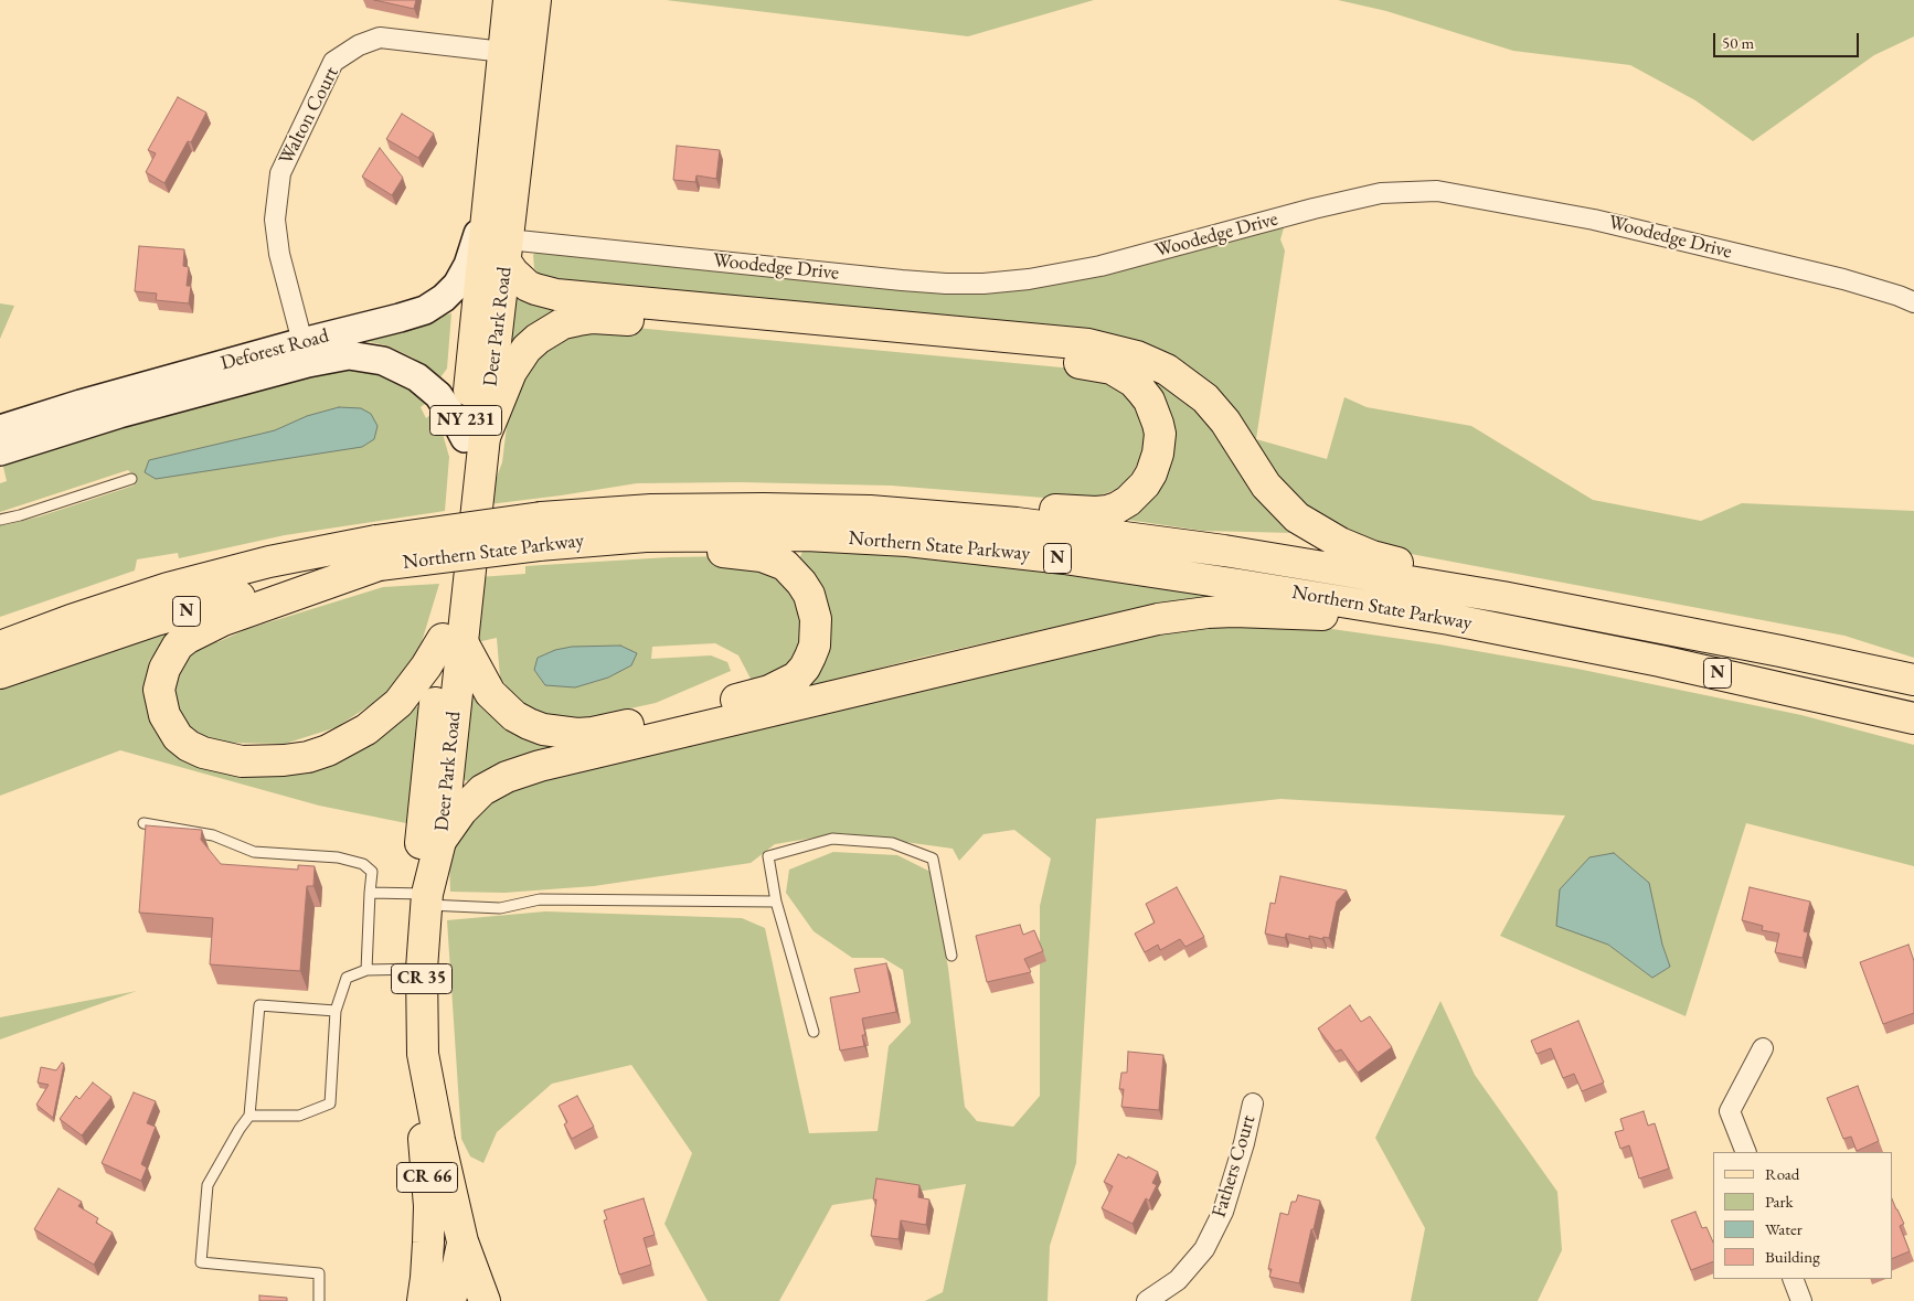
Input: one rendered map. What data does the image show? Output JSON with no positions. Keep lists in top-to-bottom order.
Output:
{
  "streets": {
    "main road": [
      "Deer Park Road",
      "NY 231",
      "Northern State Parkway",
      "N",
      "CR 35",
      "CR 66"
    ],
    "street": [
      "Walton Court",
      "Woodedge Drive",
      "Deforest Road",
      "Fathers Court"
    ]
  },
  "crossings": [
    ["Walton Court", "Deer Park Road"],
    ["Walton Court", "Deforest Road"],
    ["Walton Court", "NY 231"],
    ["Woodedge Drive", "Deer Park Road"],
    ["Deer Park Road", "Deforest Road"],
    ["Deer Park Road", "NY 231"],
    ["Deer Park Road", "CR 66"]
  ],
  "legend": [
    "Road",
    "Park",
    "Water",
    "Building"
  ],
  "scale_bar": "50 m"
}
